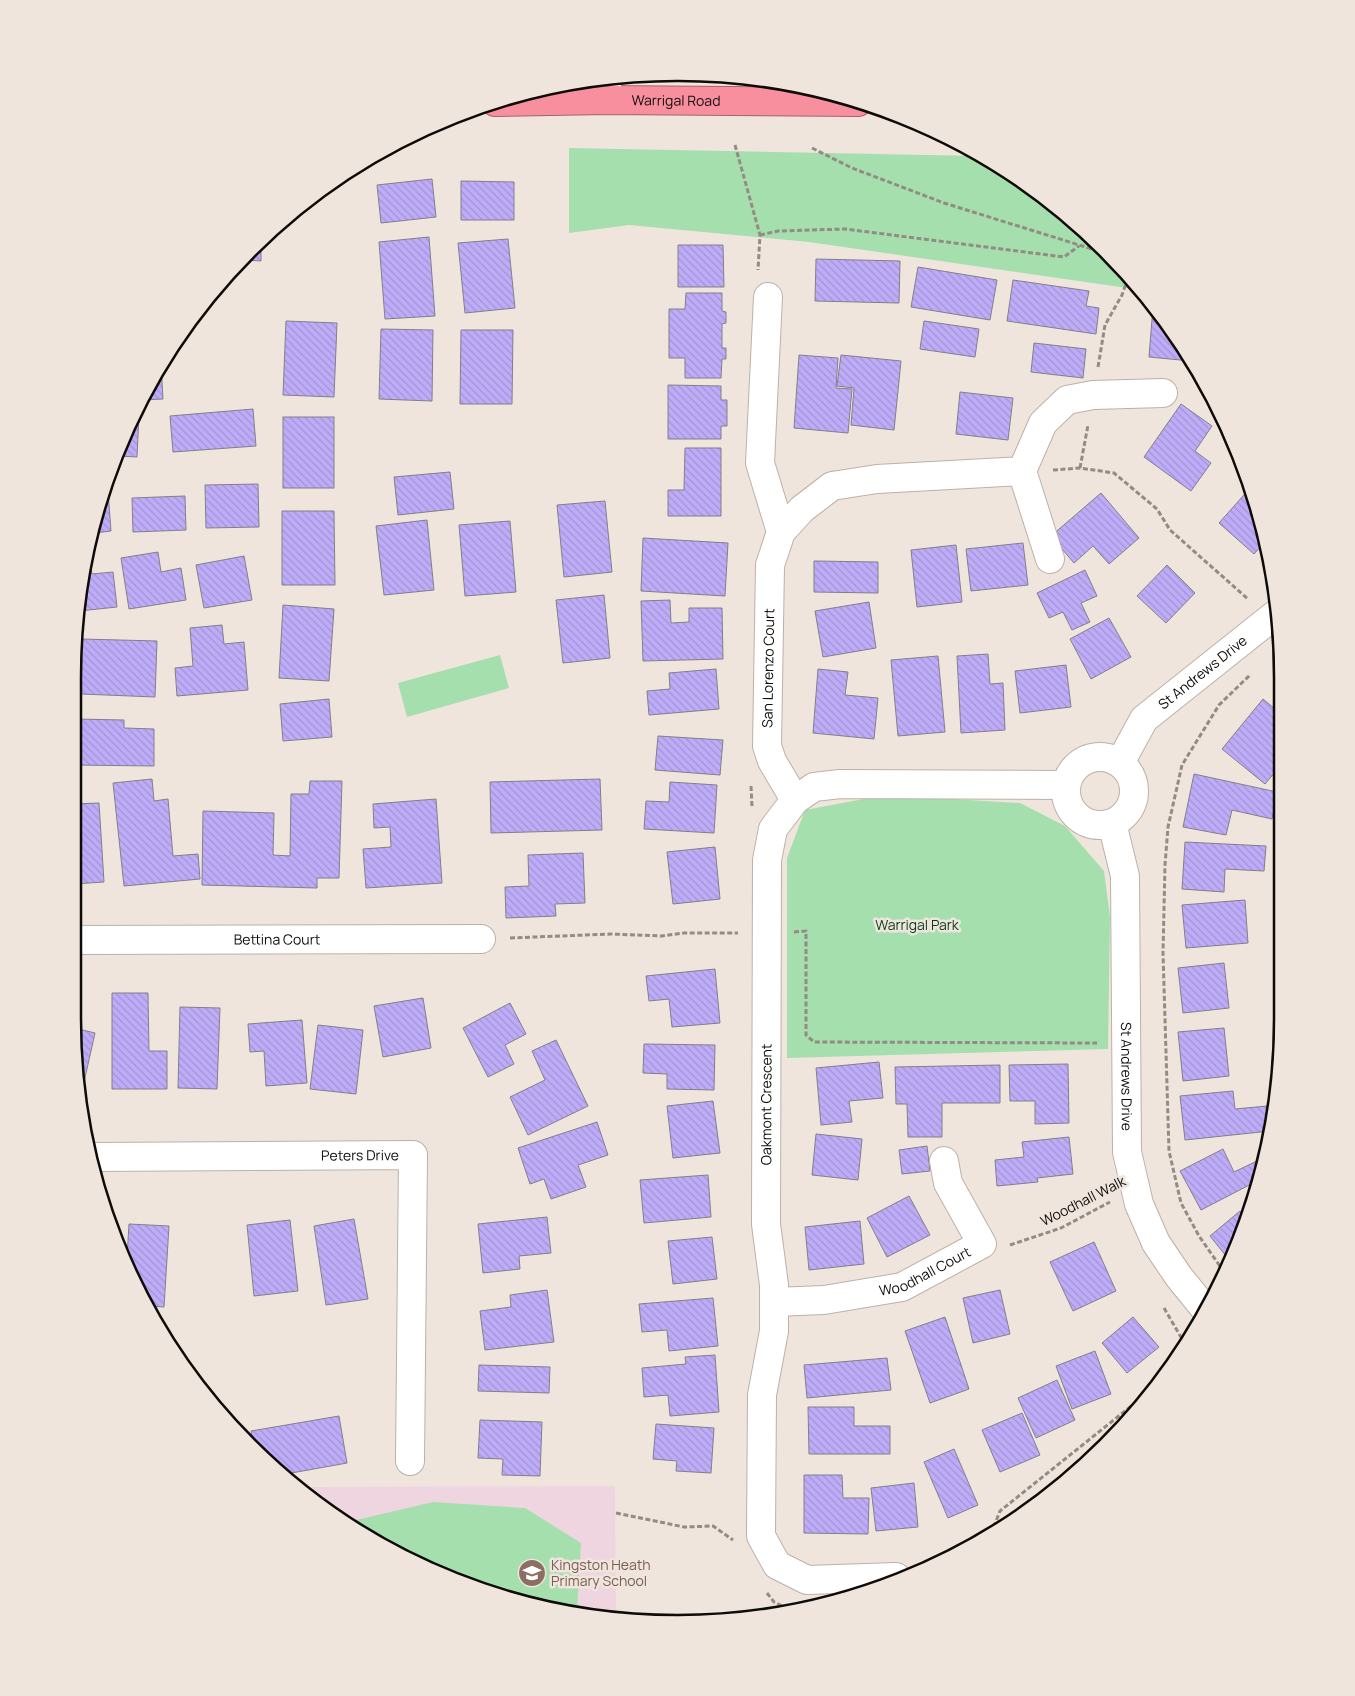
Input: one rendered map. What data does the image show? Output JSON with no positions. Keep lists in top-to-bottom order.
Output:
{
  "streets": {
    "highway": ["Warrigal Road"],
    "street": [
      "San Lorenzo Court",
      "St Andrews Drive",
      "Bettina Court",
      "Oakmont Crescent",
      "Peters Drive",
      "Woodhall Court"
    ],
    "path": ["Woodhall Walk"]
  },
  "crossings": [
    ["San Lorenzo Court", "Oakmont Crescent"],
    ["St Andrews Drive", "Oakmont Crescent"],
    ["St Andrews Drive", "Woodhall Walk"],
    ["Oakmont Crescent", "Woodhall Court"],
    ["Woodhall Walk", "Woodhall Court"]
  ],
  "parks": ["Warrigal Park"],
  "places": {
    "school or university": ["Kingston Heath Primary School"]
  }
}
